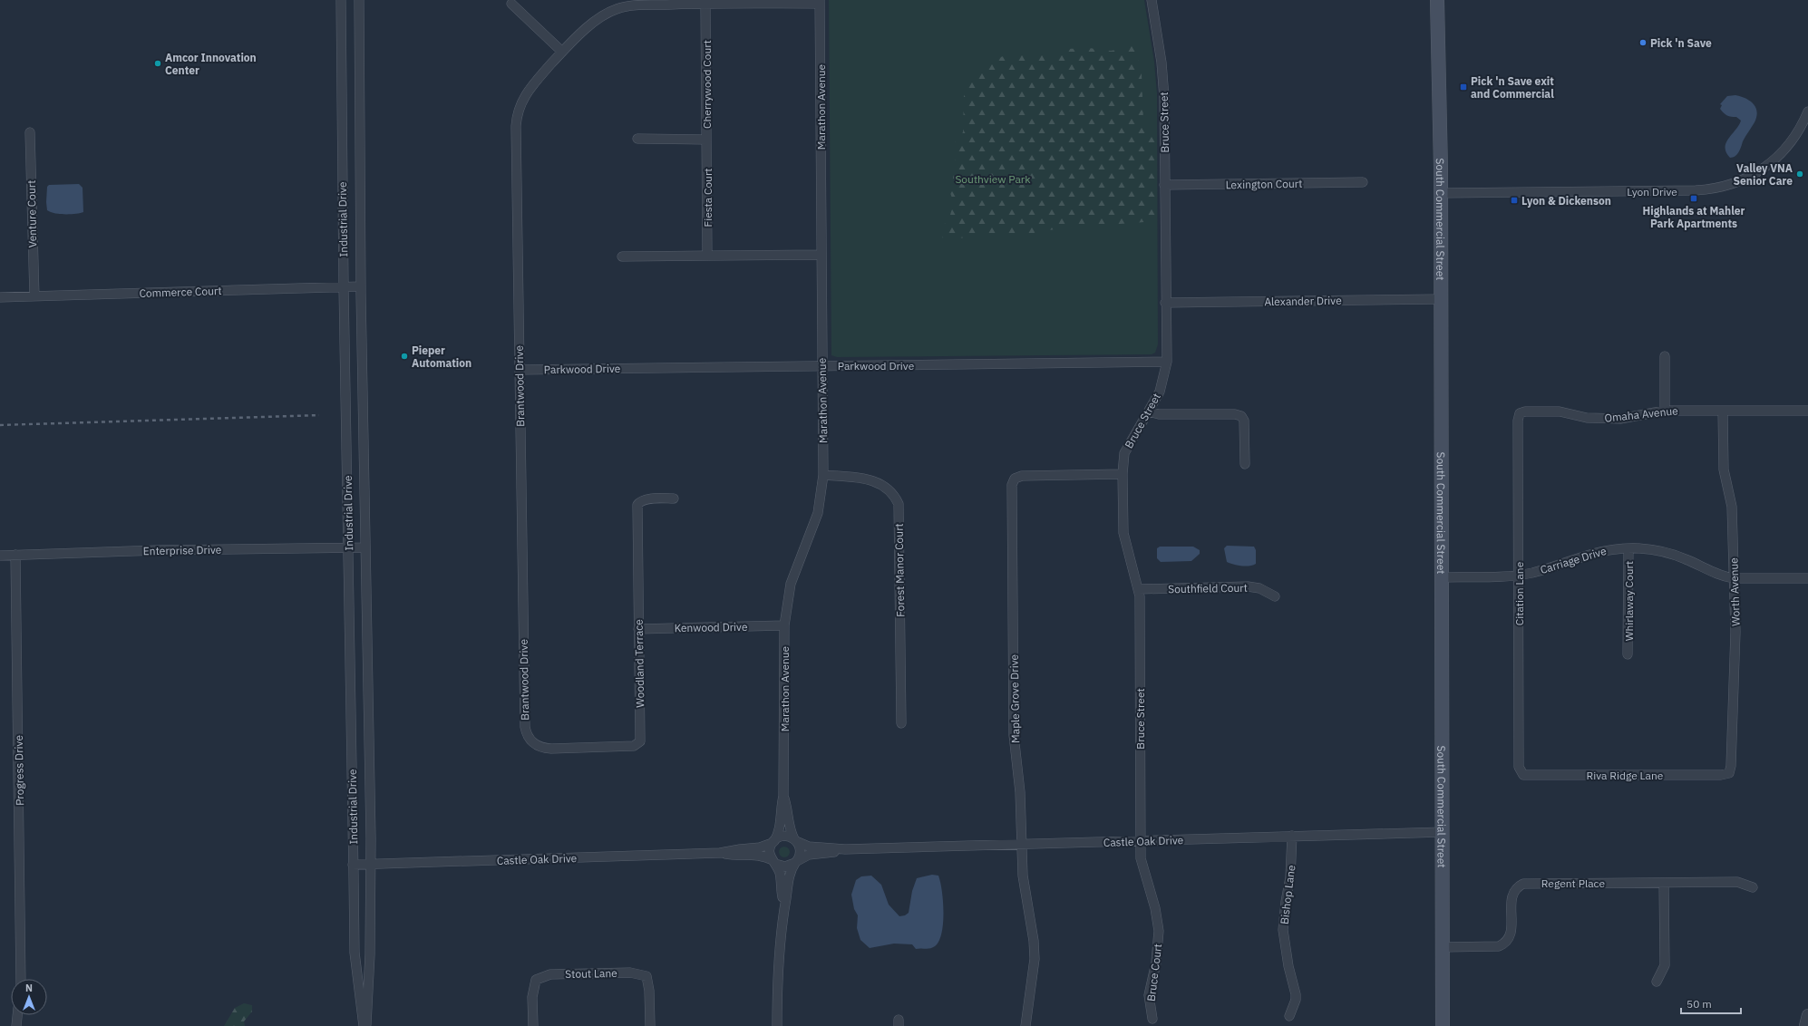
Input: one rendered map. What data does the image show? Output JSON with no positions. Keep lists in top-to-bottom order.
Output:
{
  "streets": {
    "main road": ["South Commercial Street"],
    "street": [
      "Cherrywood Court",
      "Marathon Avenue",
      "Bruce Street",
      "Lexington Court",
      "Lyon Drive",
      "Fiesta Court",
      "Venture Court",
      "Industrial Drive",
      "Commerce Court",
      "Alexander Drive",
      "Parkwood Drive",
      "Brantwood Drive",
      "Omaha Avenue",
      "Enterprise Drive",
      "Carriage Drive",
      "Forest Manor Court",
      "Southfield Court",
      "Worth Avenue",
      "Citation Lane",
      "Whirlaway Court",
      "Kenwood Drive",
      "Woodland Terrace",
      "Maple Grove Drive",
      "Progress Drive",
      "Riva Ridge Lane",
      "Castle Oak Drive",
      "Regent Place",
      "Bishop Lane",
      "Bruce Court",
      "Stout Lane"
    ]
  },
  "crossings": [
    ["Cherrywood Court", "Fiesta Court"],
    ["Cherrywood Court", "Brantwood Drive"],
    ["Marathon Avenue", "Parkwood Drive"],
    ["Marathon Avenue", "Brantwood Drive"],
    ["Marathon Avenue", "Forest Manor Court"],
    ["Marathon Avenue", "Kenwood Drive"],
    ["Marathon Avenue", "Castle Oak Drive"],
    ["Bruce Street", "Lexington Court"],
    ["Bruce Street", "Alexander Drive"],
    ["Bruce Street", "Parkwood Drive"],
    ["Bruce Street", "Southfield Court"],
    ["Bruce Street", "Maple Grove Drive"],
    ["Bruce Street", "Castle Oak Drive"],
    ["Bruce Street", "Bruce Court"],
    ["Lyon Drive", "South Commercial Street"],
    ["Venture Court", "Commerce Court"],
    ["Industrial Drive", "Commerce Court"],
    ["Industrial Drive", "Enterprise Drive"],
    ["Industrial Drive", "Castle Oak Drive"],
    ["South Commercial Street", "Alexander Drive"],
    ["South Commercial Street", "Carriage Drive"],
    ["South Commercial Street", "Castle Oak Drive"],
    ["South Commercial Street", "Regent Place"],
    ["Parkwood Drive", "Brantwood Drive"],
    ["Brantwood Drive", "Woodland Terrace"],
    ["Omaha Avenue", "Worth Avenue"],
    ["Omaha Avenue", "Citation Lane"],
    ["Enterprise Drive", "Progress Drive"],
    ["Carriage Drive", "Worth Avenue"],
    ["Carriage Drive", "Citation Lane"],
    ["Carriage Drive", "Whirlaway Court"],
    ["Worth Avenue", "Riva Ridge Lane"],
    ["Citation Lane", "Riva Ridge Lane"],
    ["Kenwood Drive", "Woodland Terrace"],
    ["Maple Grove Drive", "Castle Oak Drive"],
    ["Castle Oak Drive", "Bishop Lane"],
    ["Castle Oak Drive", "Bruce Court"]
  ],
  "parks": ["Southview Park"],
  "places": {
    "other": [
      "Pick 'n Save",
      "Amcor Innovation Center",
      "Valley VNA Senior Care",
      "Pieper Automation"
    ],
    "transit": ["Pick 'n Save exit and Commercial", "Highlands at Mahler Park Apartments", "Lyon & Dickenson"]
  },
  "scale_bar": "50 m",
  "north": "top"
}
